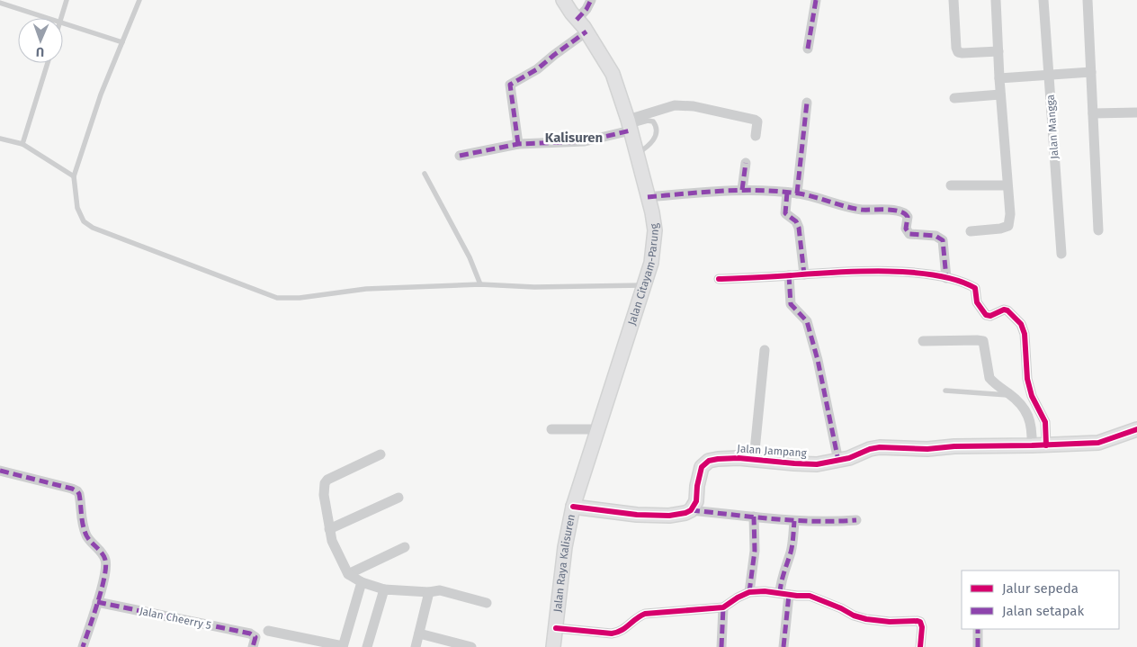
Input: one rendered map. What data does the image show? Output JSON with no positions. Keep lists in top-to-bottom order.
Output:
{
  "streets": {
    "main road": ["Jalan Citayam-Parung", "Jalan Jampang", "Jalan Raya Kalisuren"],
    "street": ["Jalan Mangga", "Jalan Cheerry 5"]
  },
  "crossings": [
    ["Jalan Citayam-Parung", "Jalan Raya Kalisuren"]
  ],
  "districts": ["Kalisuren"],
  "legend": ["Jalur sepeda", "Jalan setapak"],
  "north": "bottom"
}
